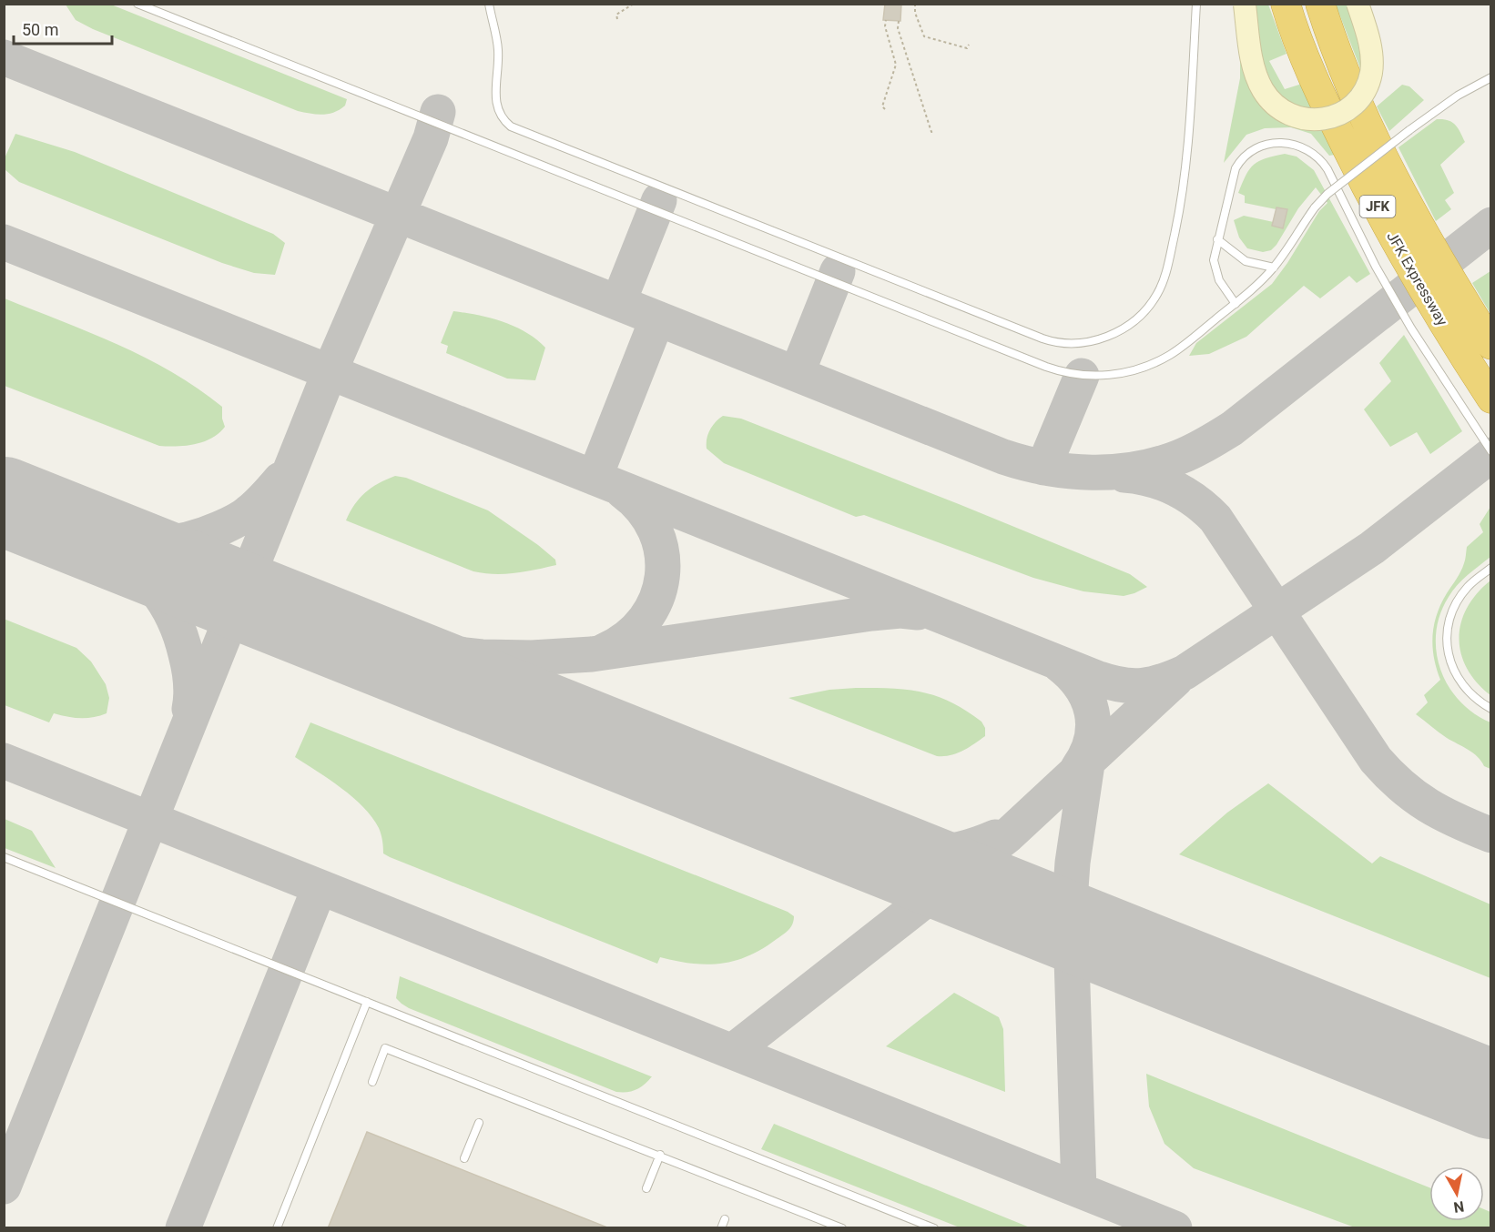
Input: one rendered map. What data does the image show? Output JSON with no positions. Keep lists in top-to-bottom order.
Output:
{
  "streets": {
    "highway": ["JFK", "JFK Expressway"]
  },
  "scale_bar": "50 m",
  "north": "bottom"
}
